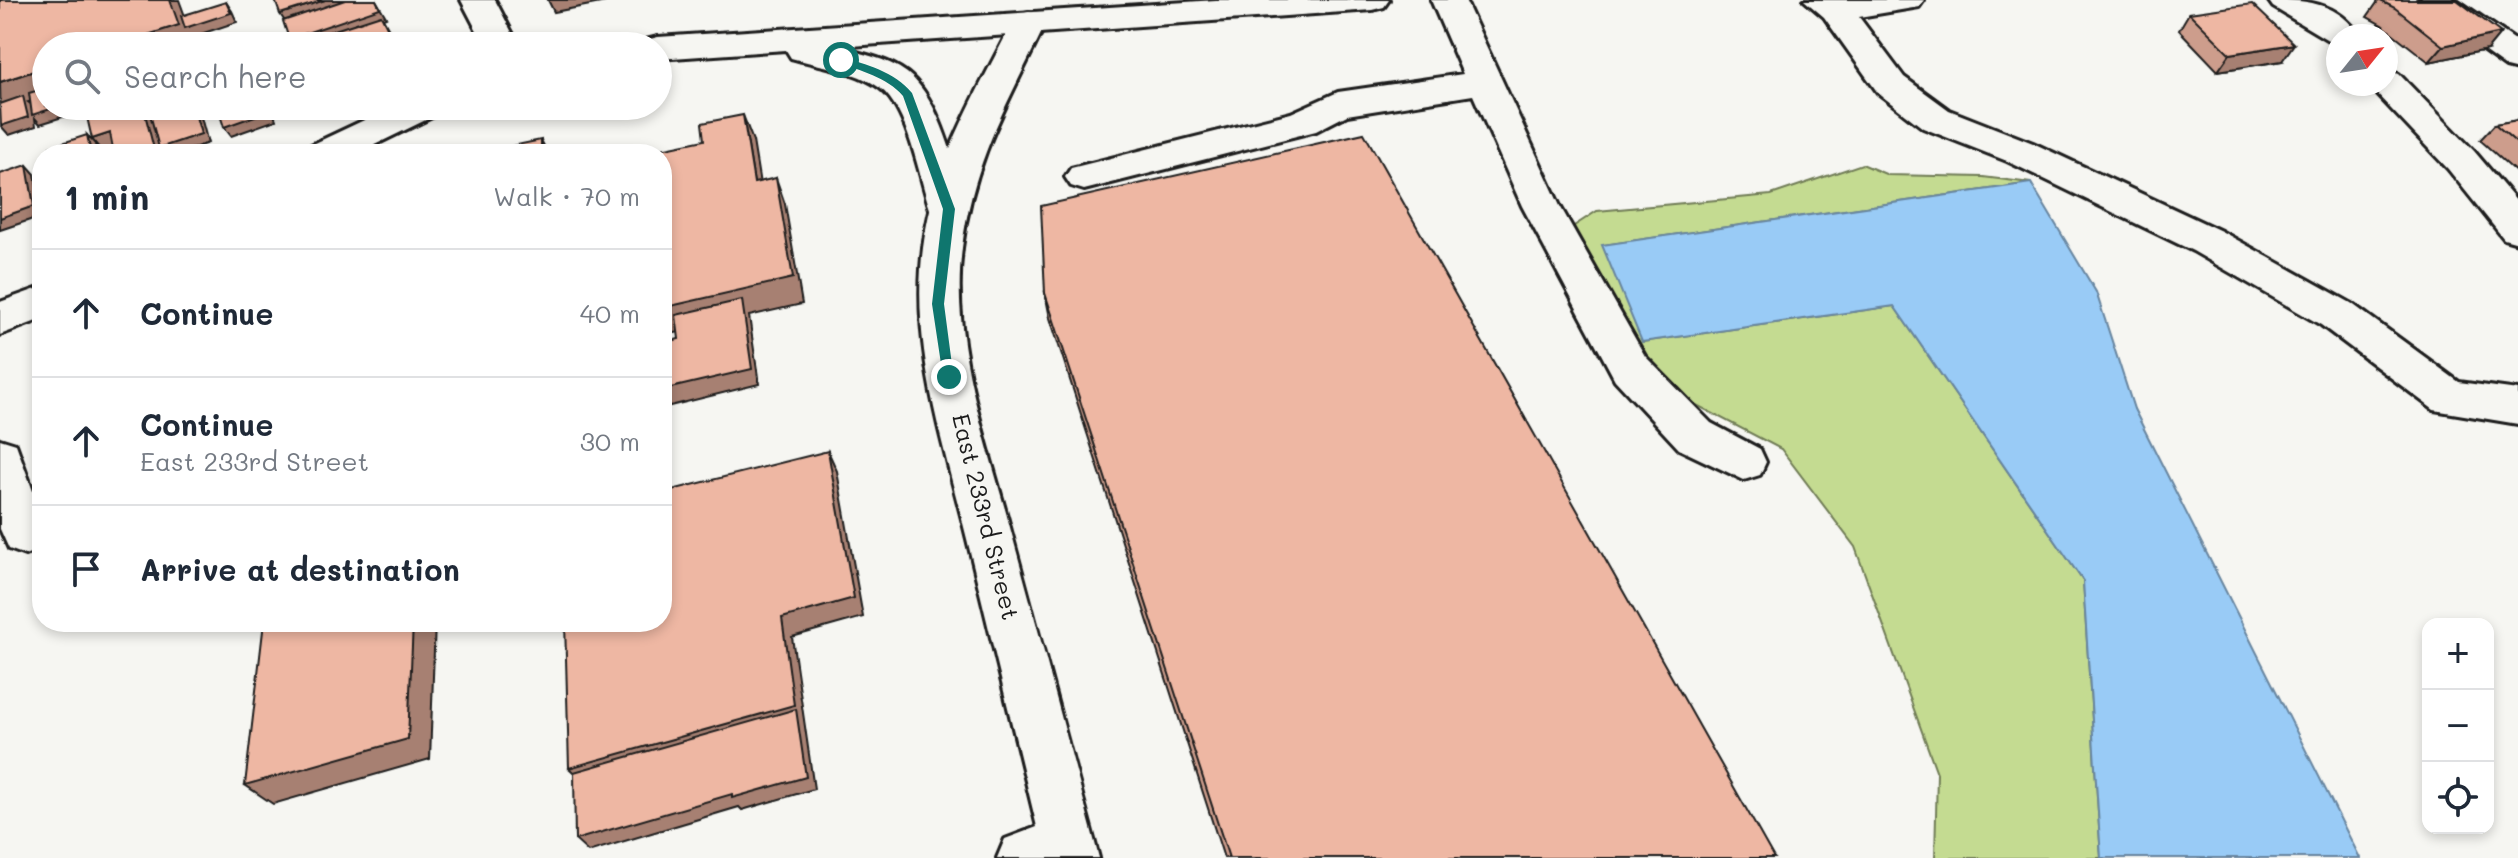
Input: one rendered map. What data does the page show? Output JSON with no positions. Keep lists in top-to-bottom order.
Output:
{
  "streets": {
    "main road": ["East 233rd Street"]
  },
  "north": "top right",
  "page": {
    "search": "Search here",
    "heading": ["1 min", "Walk · 70 m"],
    "list": [
      ["Continue", "40 m"],
      ["Continue", "East 233rd Street", "30 m"],
      "Arrive at destination"
    ],
    "map_buttons": ["+", "−"]
  }
}
